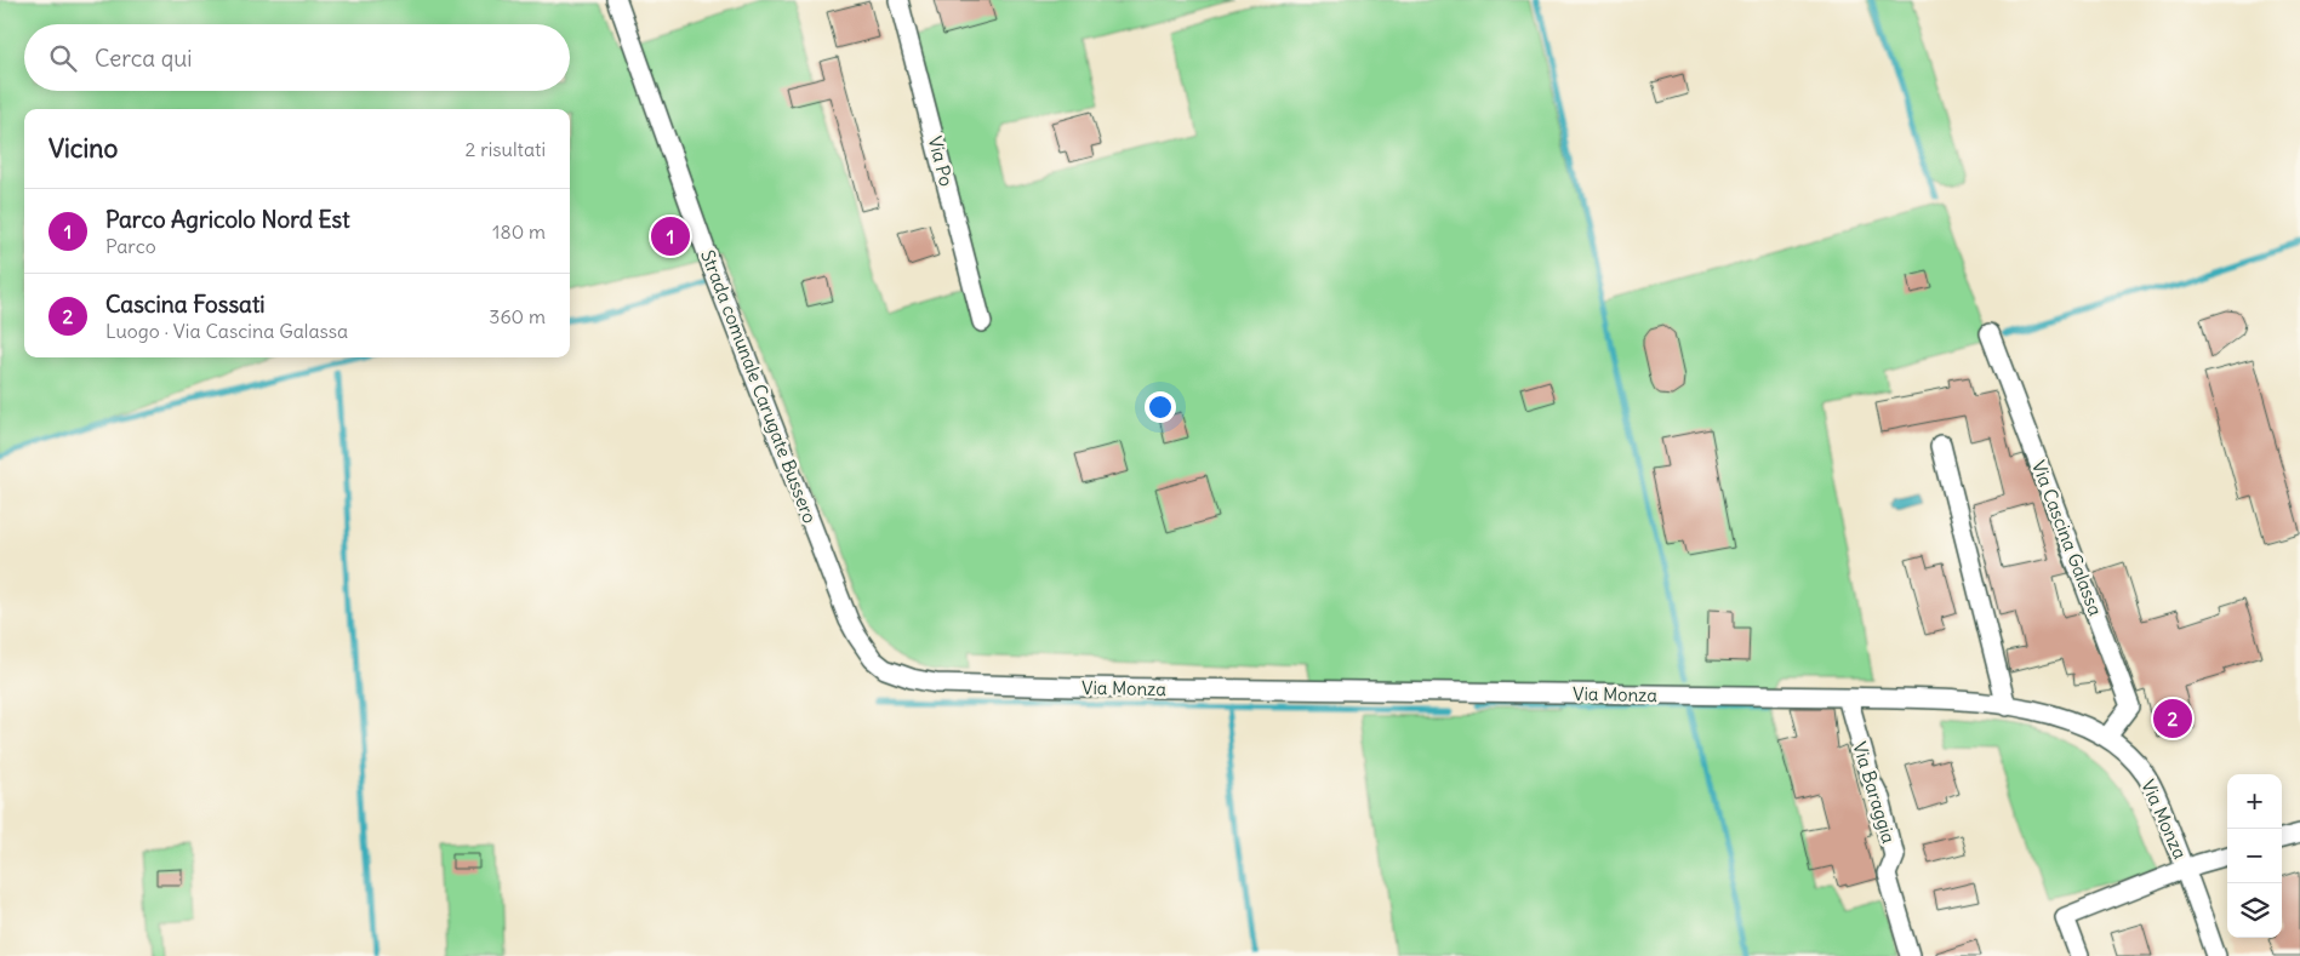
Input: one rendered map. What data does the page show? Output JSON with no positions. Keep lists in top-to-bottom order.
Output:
{
  "streets": {
    "street": [
      "Via Po",
      "Strada comunale Carugate Bussero",
      "Via Cascina Galassa",
      "Via Monza",
      "Via Baraggia"
    ]
  },
  "crossings": [
    ["Strada comunale Carugate Bussero", "Via Monza"],
    ["Via Cascina Galassa", "Via Monza"],
    ["Via Monza", "Via Baraggia"]
  ],
  "page": {
    "search": "Cerca qui",
    "heading": ["Vicino", "2 risultati"],
    "list": [
      {
        "mark": "1",
        "name": "Parco Agricolo Nord Est",
        "note": "Parco",
        "value": "180 m"
      },
      {
        "mark": "2",
        "name": "Cascina Fossati",
        "note": "Luogo · Via Cascina Galassa",
        "value": "360 m"
      }
    ],
    "pins": ["1", "2"],
    "map_buttons": ["+", "−"]
  }
}
